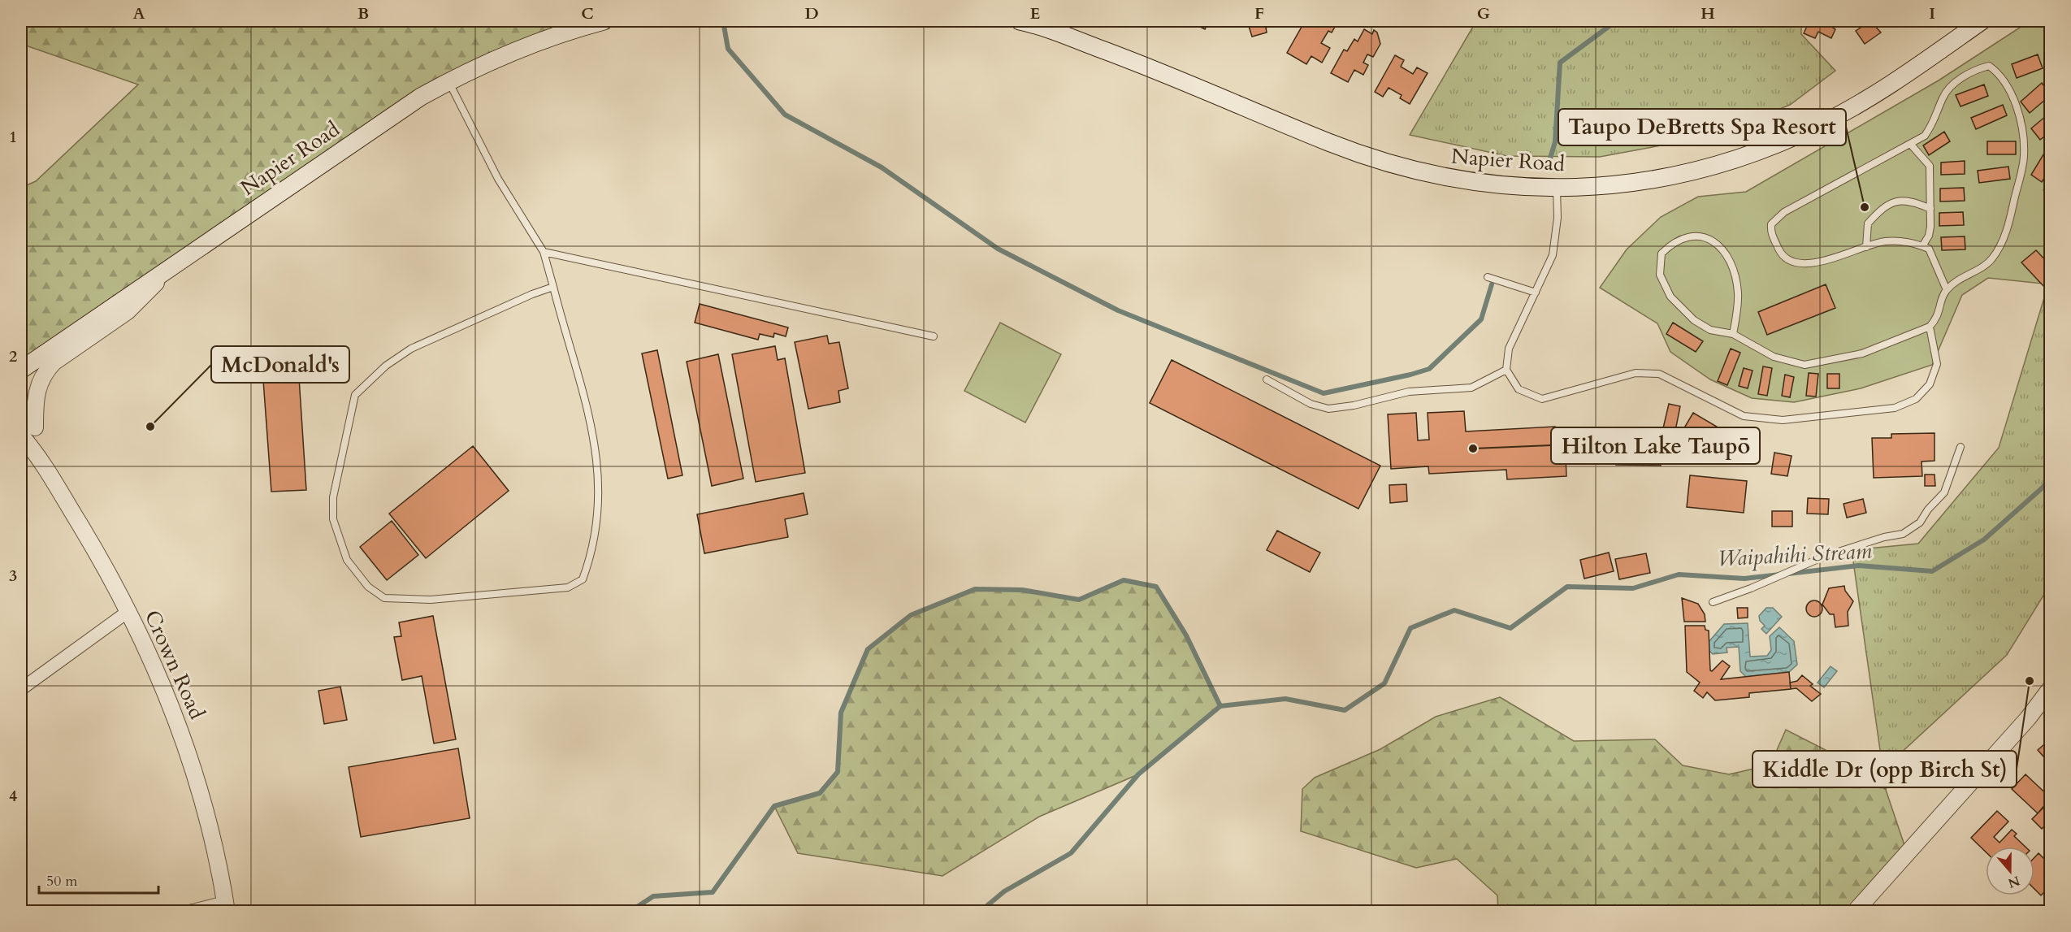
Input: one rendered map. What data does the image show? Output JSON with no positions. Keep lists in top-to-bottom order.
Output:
{
  "streets": {
    "main road": ["Napier Road"],
    "street": ["Crown Road"]
  },
  "crossings": [
    ["Napier Road", "Crown Road"]
  ],
  "water": ["Waipahihi Stream"],
  "places": [
    "Taupo DeBretts Spa Resort",
    "McDonald's",
    "Hilton Lake Taupō",
    "Kiddle Dr (opp Birch St)"
  ],
  "scale_bar": "50 m",
  "north": "bottom",
  "grid": {
    "columns": [
      "A",
      "B",
      "C",
      "D",
      "E",
      "F",
      "G",
      "H",
      "I"
    ],
    "rows": [
      "1",
      "2",
      "3",
      "4"
    ]
  }
}
